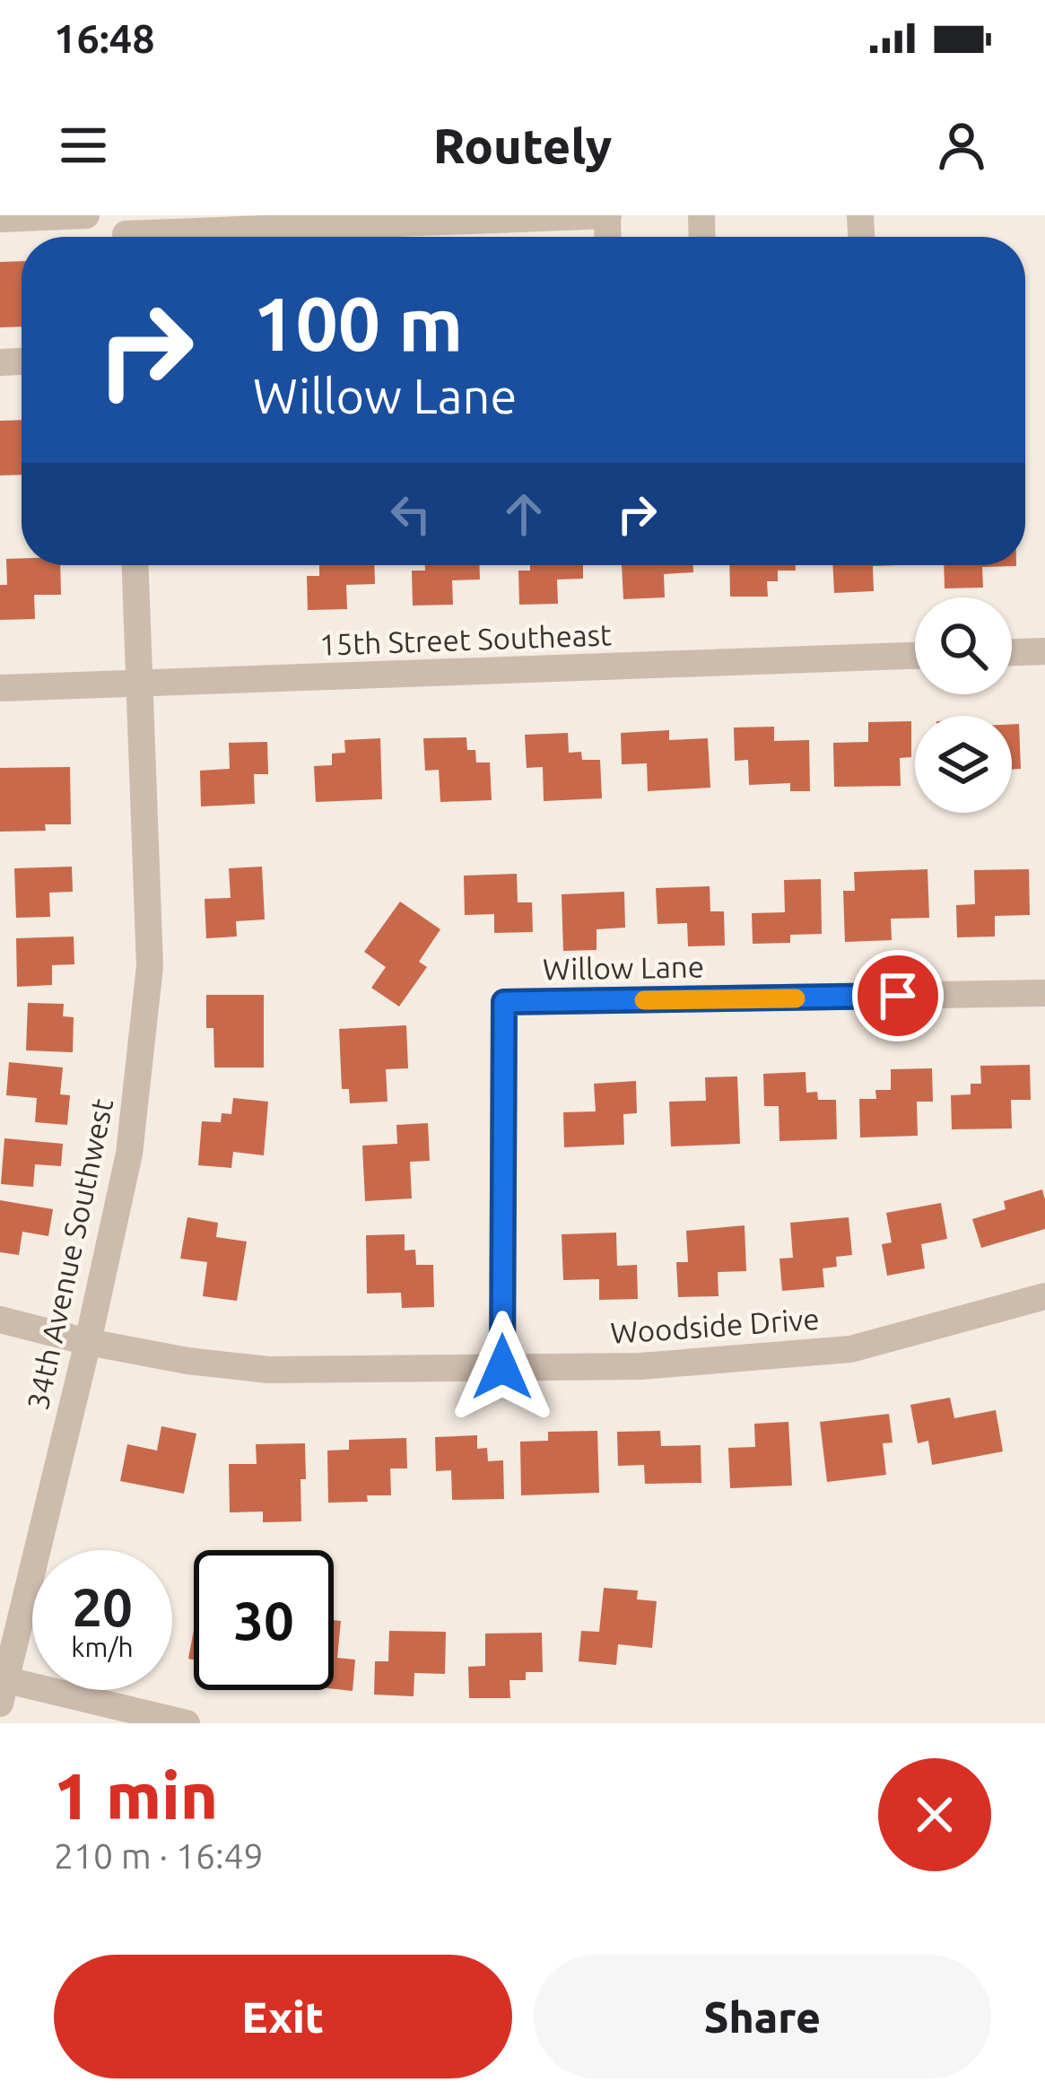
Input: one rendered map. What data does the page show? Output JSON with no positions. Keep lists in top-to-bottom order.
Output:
{
  "streets": {
    "street": [
      "15th Street Southeast",
      "Willow Lane",
      "34th Avenue Southwest",
      "Woodside Drive"
    ]
  },
  "crossings": [
    ["15th Street Southeast", "34th Avenue Southwest"],
    ["Willow Lane", "Woodside Drive"],
    ["34th Avenue Southwest", "Woodside Drive"]
  ],
  "page": {
    "status": "16:48",
    "header": "Routely",
    "turn": ["100 m", "Willow Lane"],
    "speed": "20 km/h",
    "limit": "30",
    "heading": ["1 min", "210 m · 16:49"],
    "buttons": ["Exit", "Share"]
  }
}
